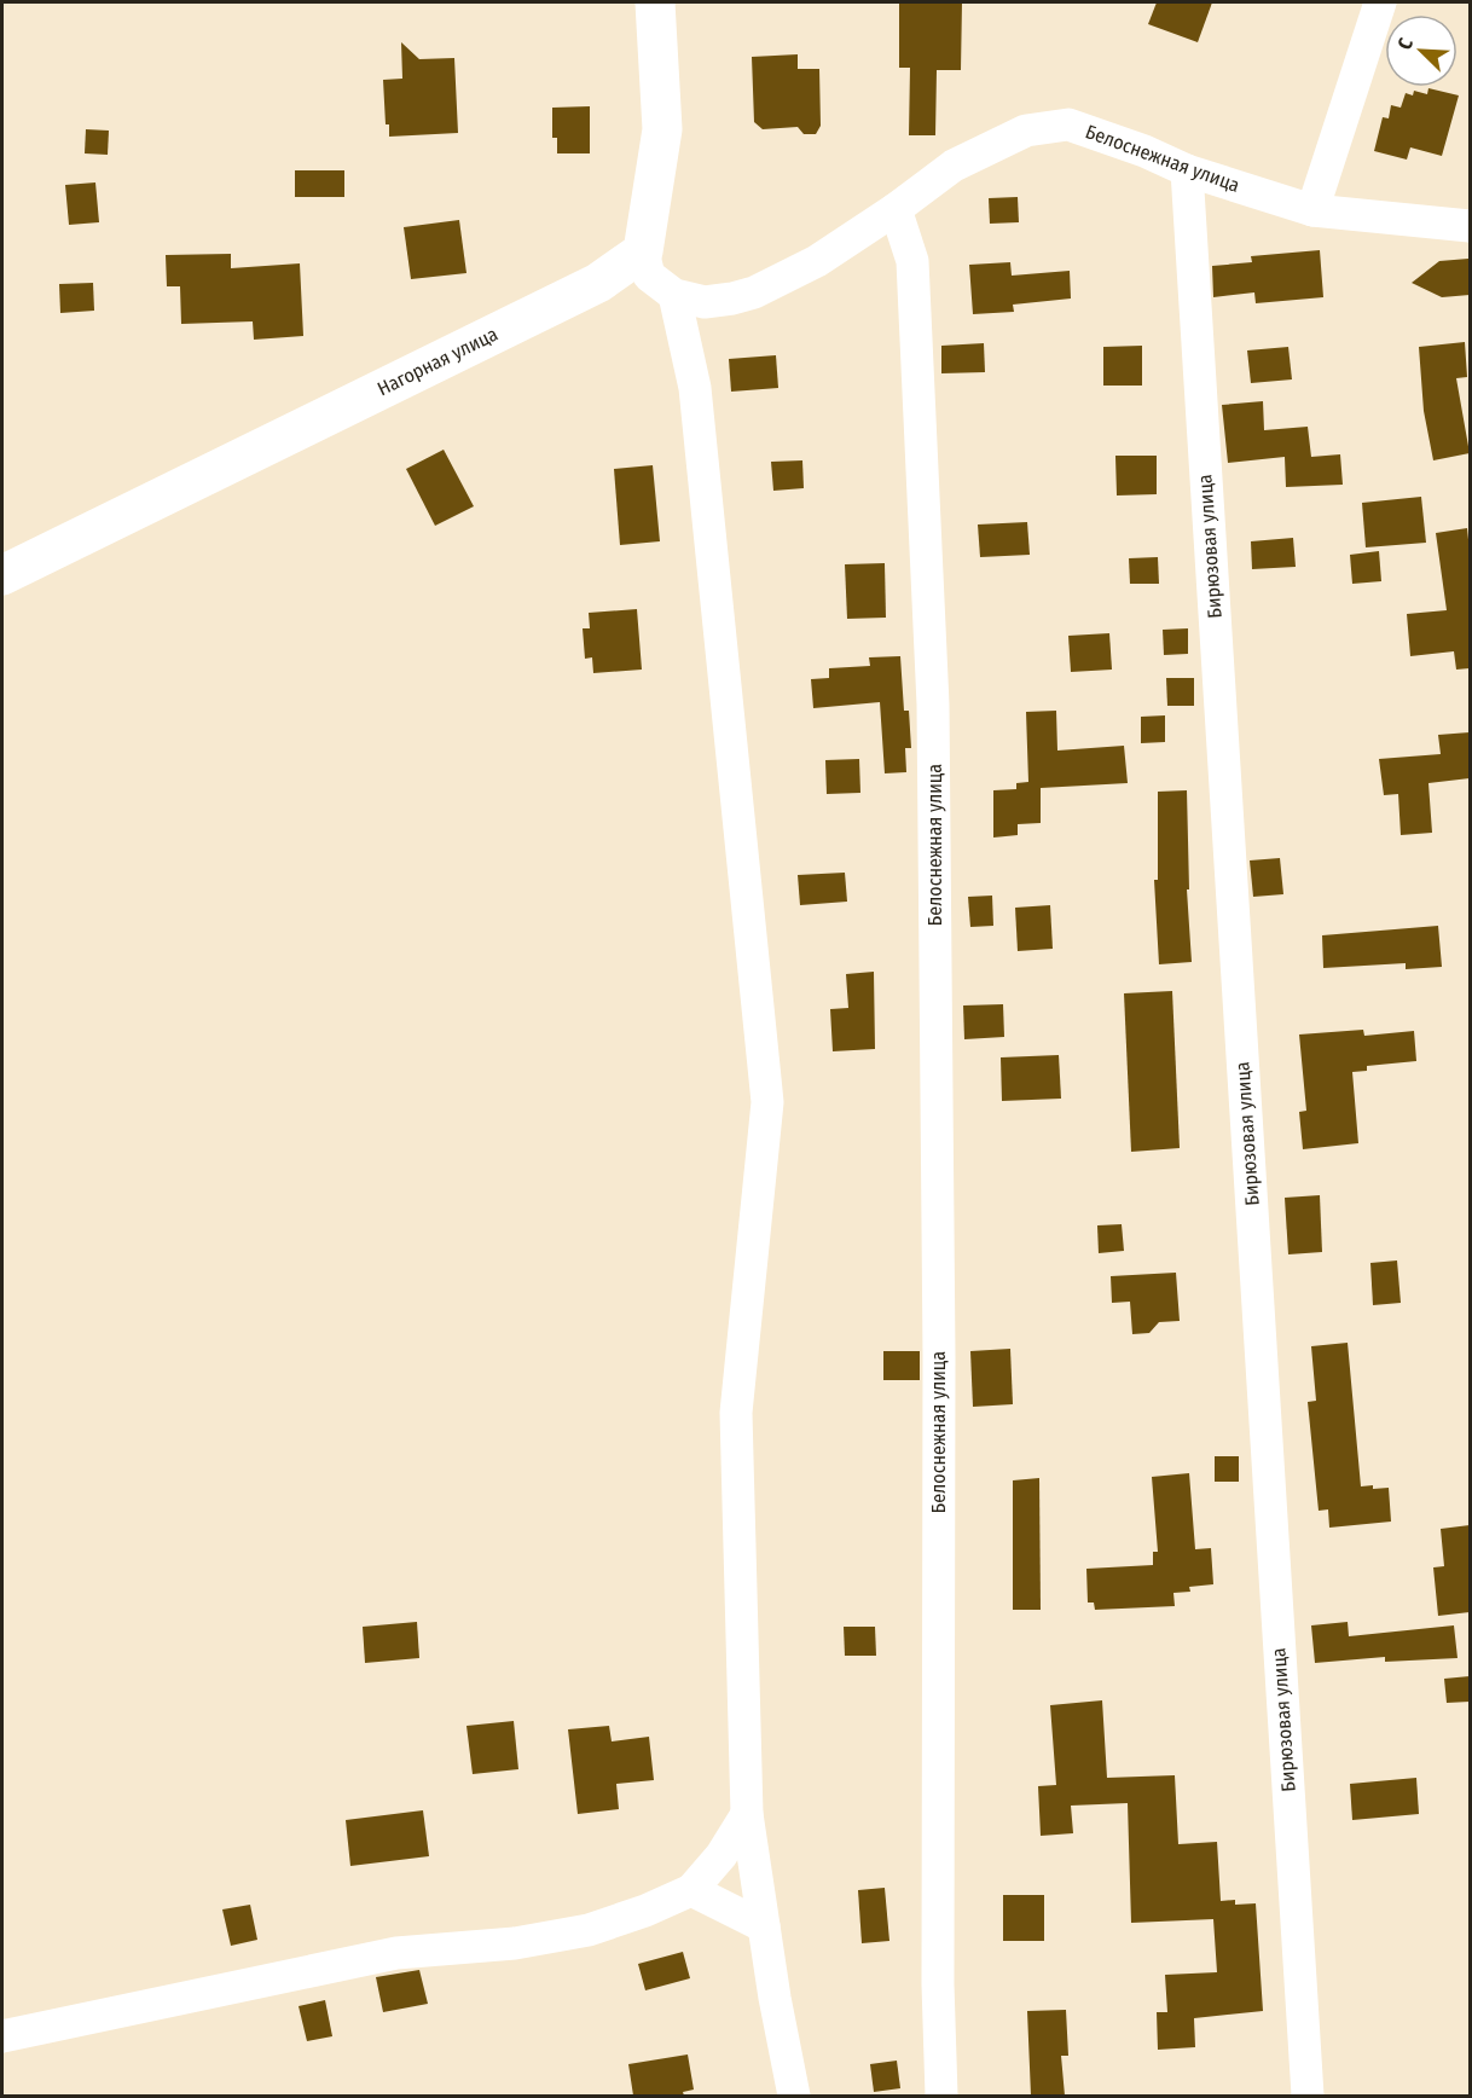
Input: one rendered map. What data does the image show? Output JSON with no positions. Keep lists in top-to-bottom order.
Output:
{
  "streets": {
    "street": ["Белоснежная улица", "Нагорная улица", "Бирюзовая улица"]
  },
  "crossings": [
    ["Белоснежная улица", "Бирюзовая улица"]
  ],
  "north": "top left"
}
